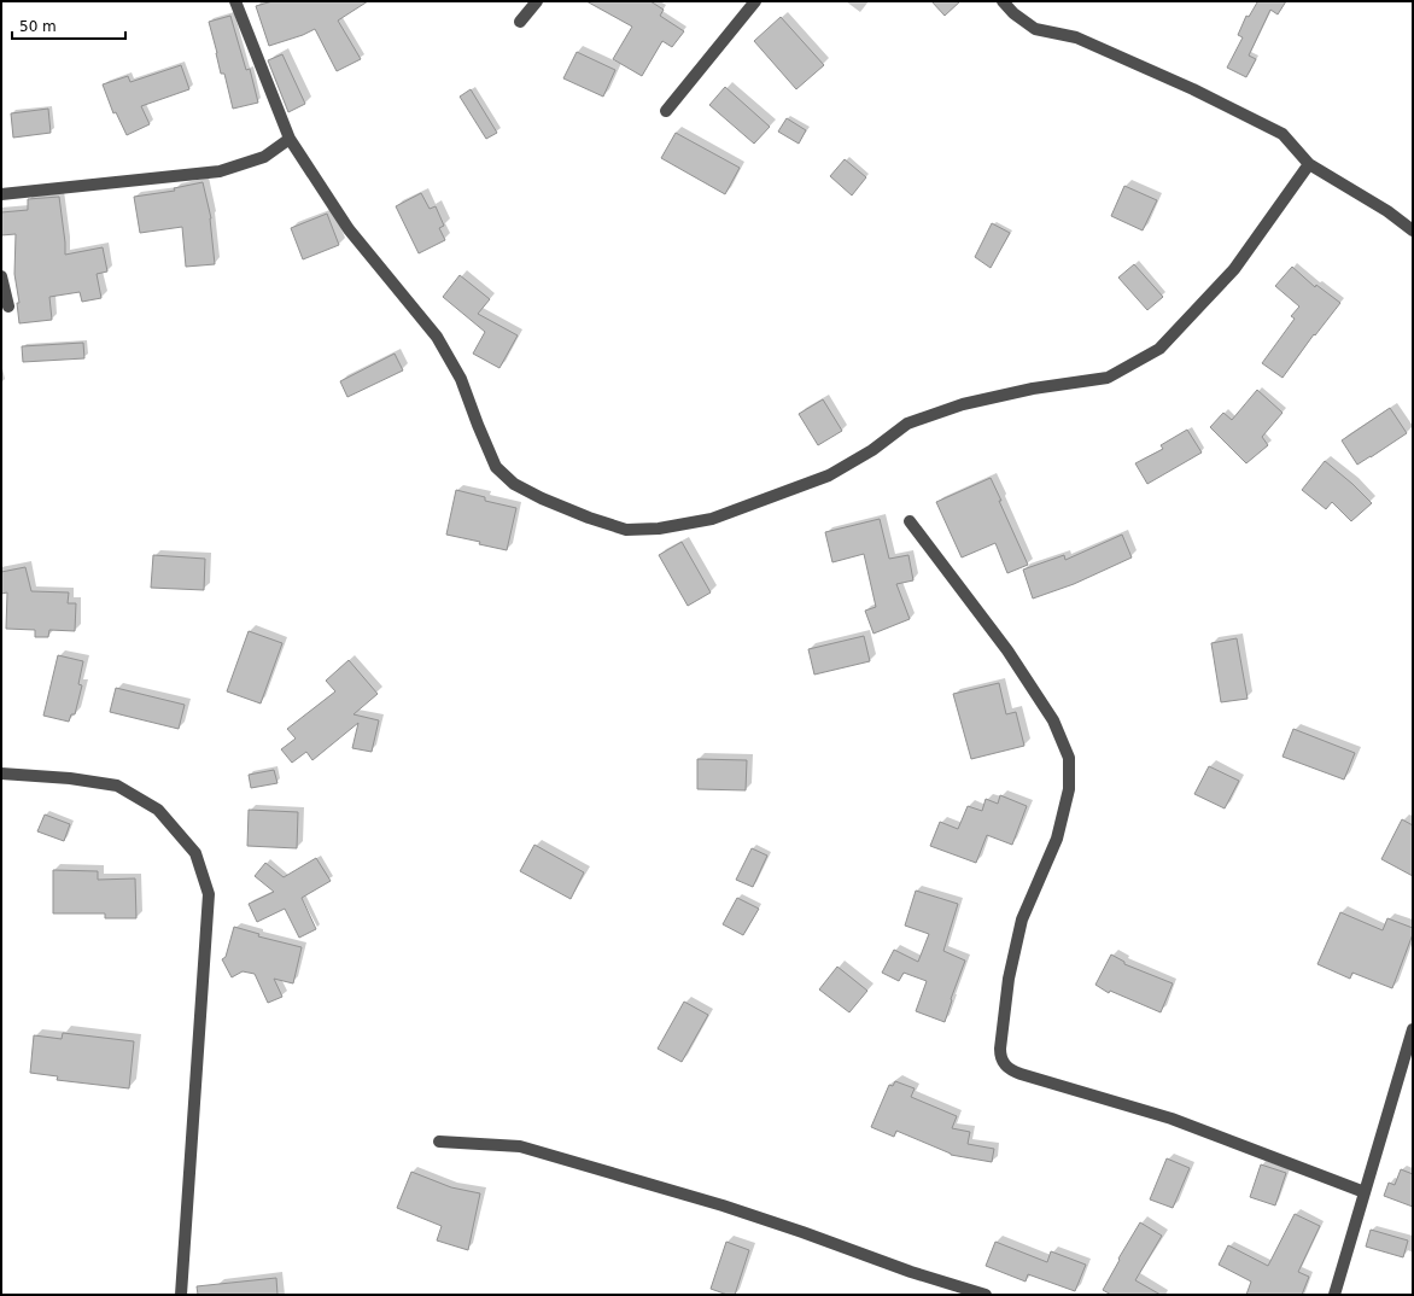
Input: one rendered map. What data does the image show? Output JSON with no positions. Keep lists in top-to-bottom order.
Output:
{
  "scale_bar": "50 m"
}
